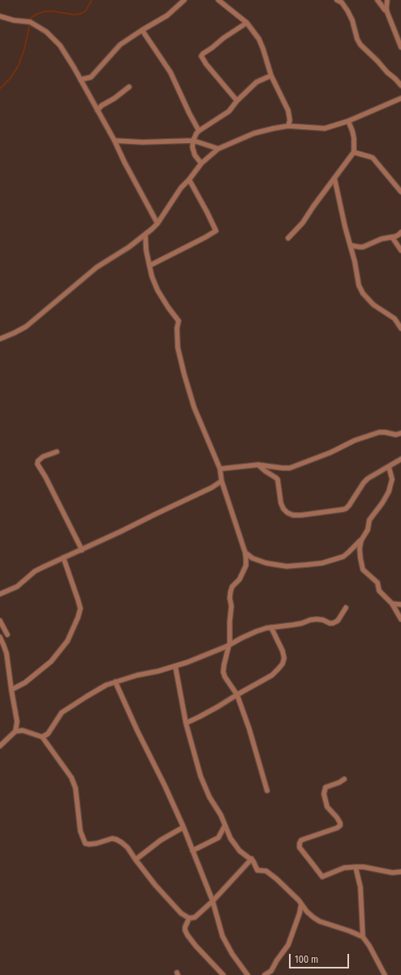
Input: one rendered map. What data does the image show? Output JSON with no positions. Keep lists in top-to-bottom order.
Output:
{
  "scale_bar": "100 m"
}
